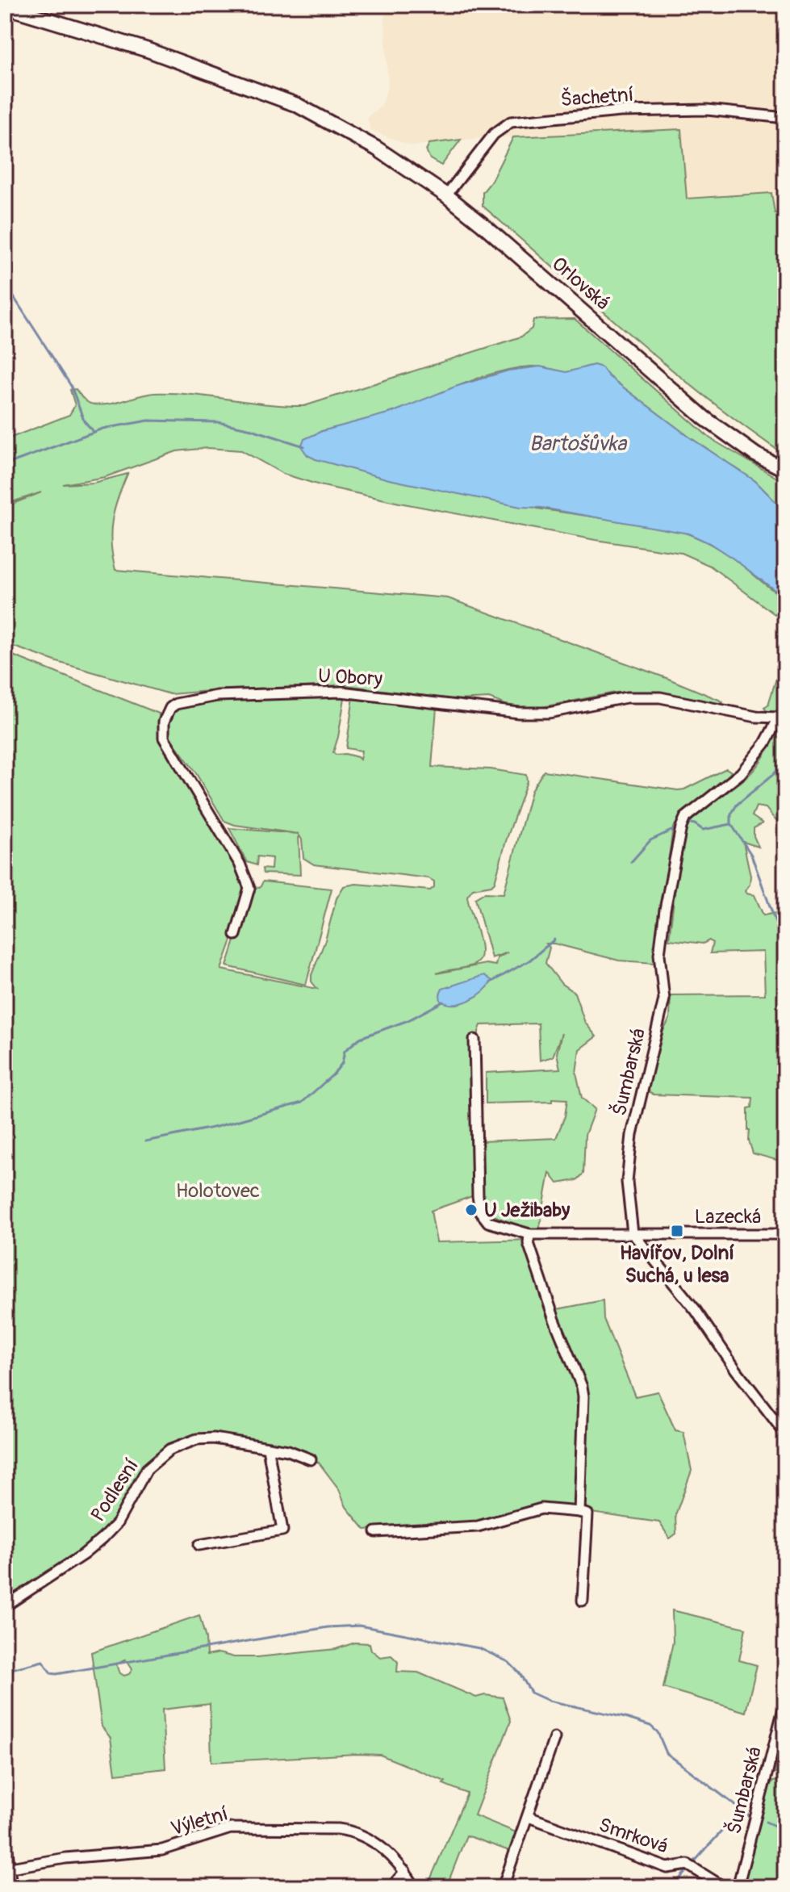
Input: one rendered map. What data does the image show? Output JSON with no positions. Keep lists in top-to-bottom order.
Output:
{
  "streets": {
    "street": [
      "Šachetní",
      "Orlovská",
      "U Obory",
      "Šumbarská",
      "Lazecká",
      "Podlesní",
      "Výletní",
      "Smrková"
    ]
  },
  "crossings": [
    ["Šachetní", "Orlovská"],
    ["U Obory", "Šumbarská"],
    ["Šumbarská", "Lazecká"]
  ],
  "water": ["Bartošůvka"],
  "parks": ["Holotovec"],
  "places": {
    "other": ["U Ježibaby"],
    "transit": ["Havířov, Dolní Suchá, u lesa"]
  }
}
